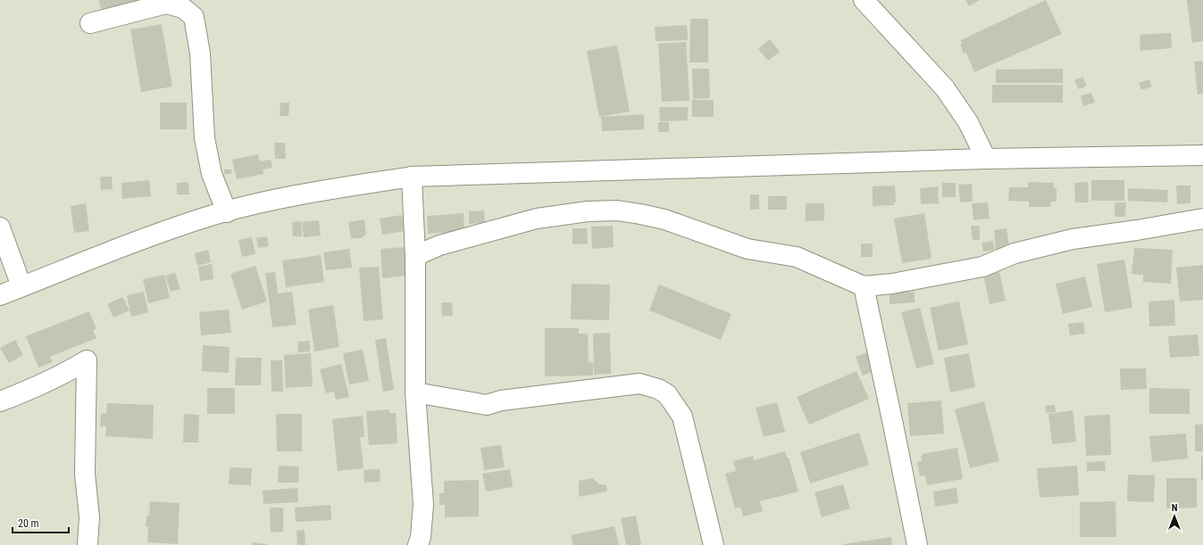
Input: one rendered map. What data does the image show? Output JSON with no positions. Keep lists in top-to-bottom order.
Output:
{
  "scale_bar": "20 m",
  "north": "top"
}
